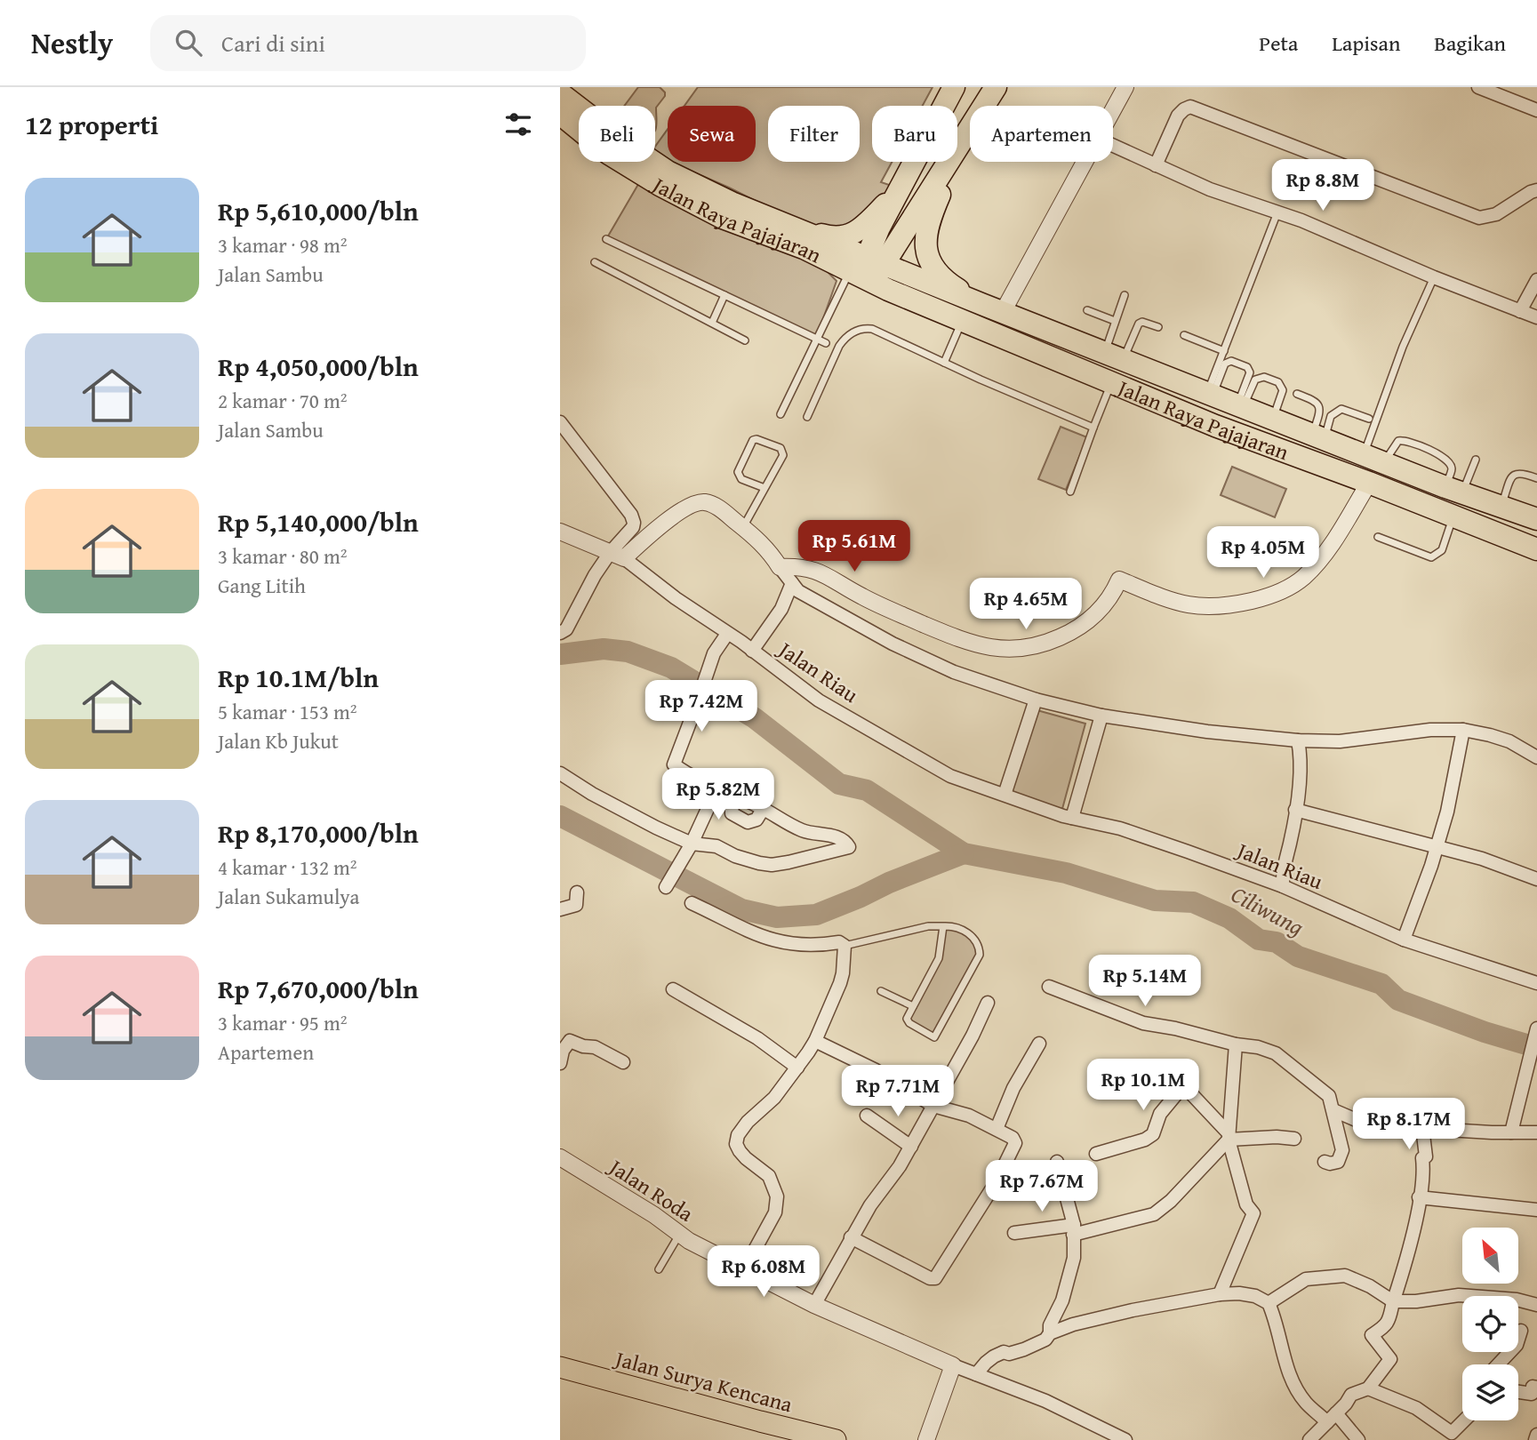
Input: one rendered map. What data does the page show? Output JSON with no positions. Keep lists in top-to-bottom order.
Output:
{
  "streets": {
    "highway": ["Jalan Raya Pajajaran"],
    "main road": ["Jalan Surya Kencana"],
    "street": ["Jalan Riau", "Jalan Roda"]
  },
  "water": ["Ciliwung"],
  "north": "top left",
  "page": {
    "header": "Nestly",
    "search": "Cari di sini",
    "nav": ["Peta", "Lapisan", "Bagikan"],
    "heading": "12 properti",
    "chip": [
      "Beli",
      "Sewa",
      "Filter",
      "Baru",
      "Apartemen"
    ],
    "price": [
      "Rp 8.8M",
      "Rp 5.61M",
      "Rp 4.05M",
      "Rp 4.65M",
      "Rp 7.42M",
      "Rp 5.82M",
      "Rp 5.14M",
      "Rp 10.1M",
      "Rp 7.71M",
      "Rp 8.17M",
      "Rp 7.67M",
      "Rp 6.08M"
    ],
    "list": [
      {
        "name": "Rp 5,610,000/bln",
        "note": "3 kamar · 98 m² · Jalan Sambu"
      },
      {
        "name": "Rp 4,050,000/bln",
        "note": "2 kamar · 70 m² · Jalan Sambu"
      },
      {
        "name": "Rp 5,140,000/bln",
        "note": "3 kamar · 80 m² · Gang Litih"
      },
      {
        "name": "Rp 10.1M/bln",
        "note": "5 kamar · 153 m² · Jalan Kb Jukut"
      },
      {
        "name": "Rp 8,170,000/bln",
        "note": "4 kamar · 132 m² · Jalan Sukamulya"
      },
      {
        "name": "Rp 7,670,000/bln",
        "note": "3 kamar · 95 m² · Apartemen"
      }
    ]
  }
}
